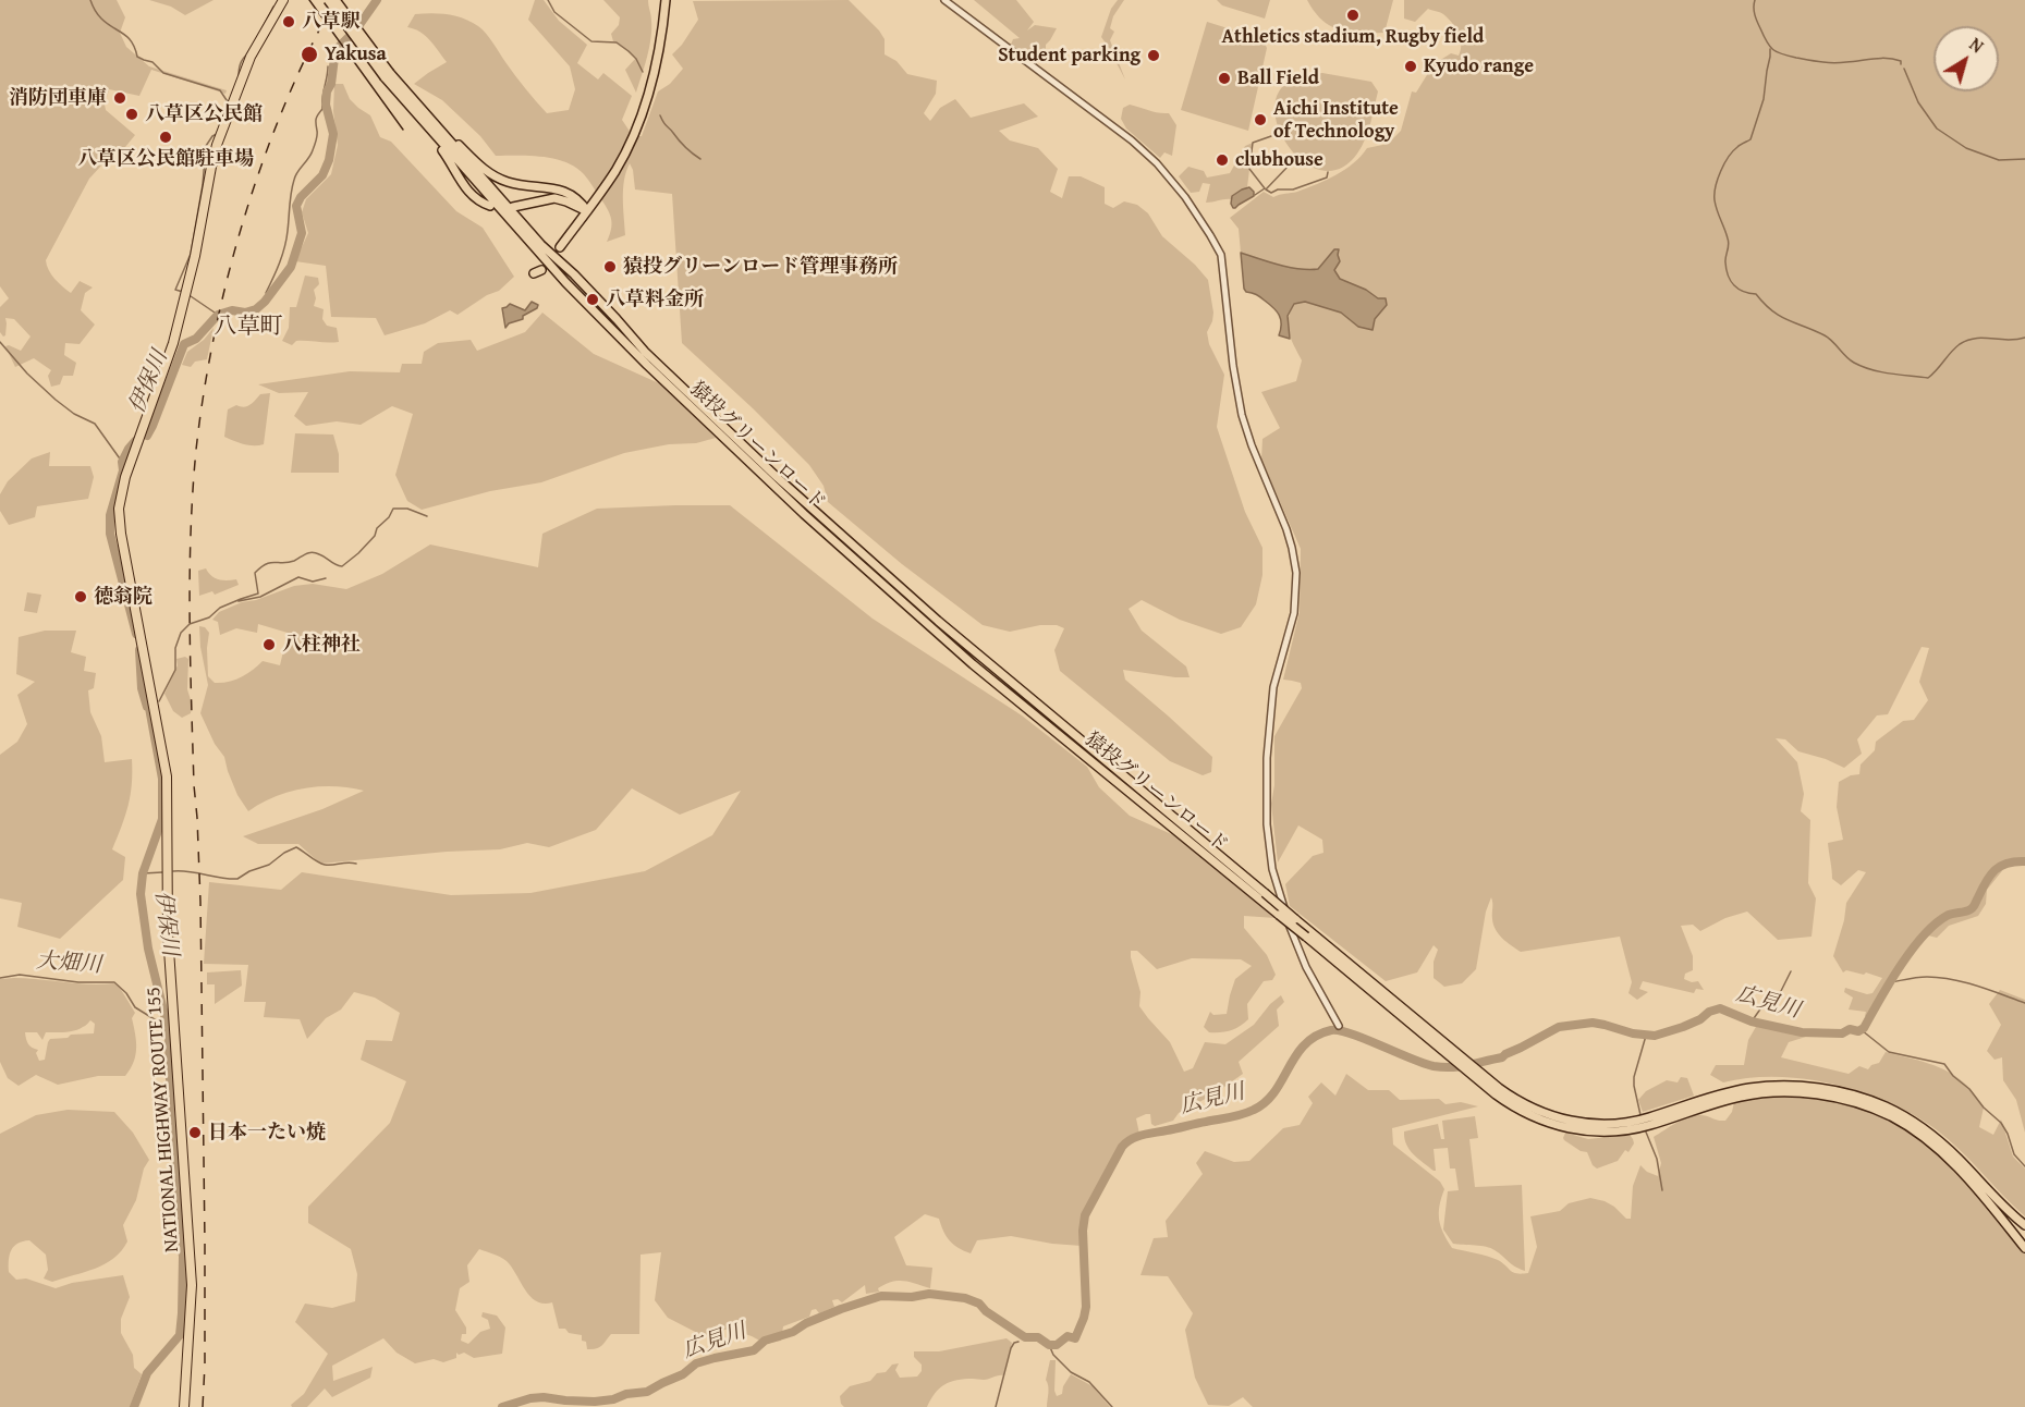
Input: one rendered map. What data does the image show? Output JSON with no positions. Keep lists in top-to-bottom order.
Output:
{
  "streets": {
    "highway": ["NATIONAL HIGHWAY ROUTE 155"],
    "main road": ["猿投グリーンロード"]
  },
  "districts": ["八草町"],
  "water": ["伊保川", "大畑川", "広見川"],
  "places": [
    "Athletics stadium, Rugby field",
    "八草駅",
    "Yakusa",
    "Student parking",
    "Kyudo range",
    "Ball Field",
    "消防団車庫",
    "八草区公民館",
    "Aichi Institute of Technology",
    "八草区公民館駐車場",
    "clubhouse",
    "猿投グリーンロード管理事務所",
    "八草料金所",
    "徳翁院",
    "八柱神社",
    "日本一たい焼"
  ],
  "north": "top right"
}
